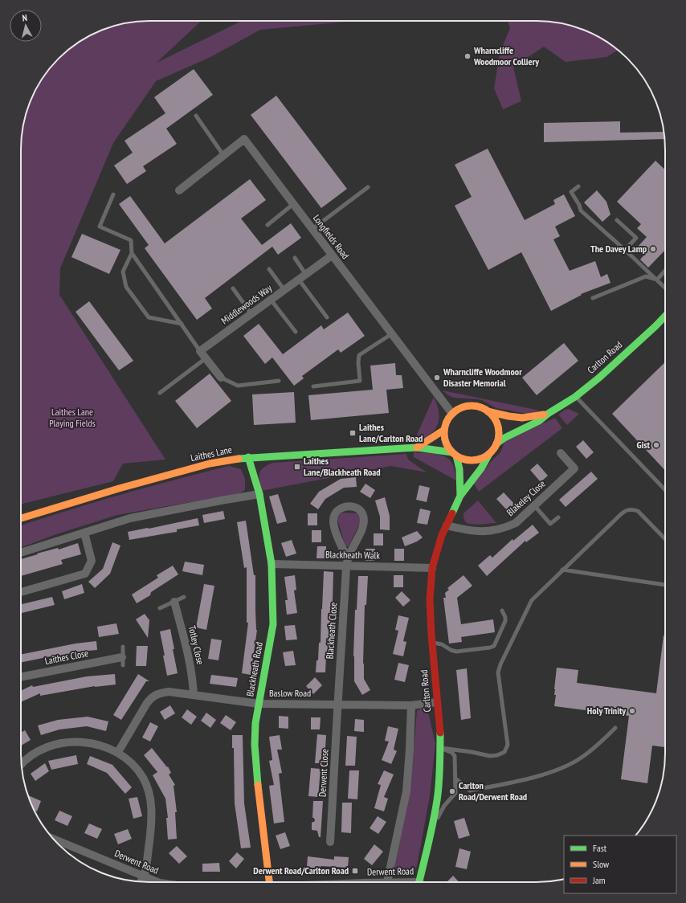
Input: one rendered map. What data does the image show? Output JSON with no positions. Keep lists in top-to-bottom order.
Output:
{
  "streets": {
    "main road": ["Carlton Road", "Laithes Lane", "Blackheath Road"],
    "street": [
      "Longfields Road",
      "Middlewoods Way",
      "Blakeley Close",
      "Blackheath Walk",
      "Blackheath Close",
      "Totley Close",
      "Laithes Close",
      "Baslow Road",
      "Derwent Close",
      "Derwent Road"
    ]
  },
  "crossings": [
    ["Longfields Road", "Middlewoods Way"],
    ["Longfields Road", "Carlton Road"],
    ["Longfields Road", "Laithes Lane"],
    ["Carlton Road", "Laithes Lane"],
    ["Carlton Road", "Blakeley Close"],
    ["Carlton Road", "Blackheath Walk"],
    ["Carlton Road", "Baslow Road"],
    ["Laithes Lane", "Blackheath Road"],
    ["Blackheath Walk", "Blackheath Close"],
    ["Blackheath Walk", "Blackheath Road"],
    ["Blackheath Close", "Baslow Road"],
    ["Blackheath Close", "Derwent Close"],
    ["Totley Close", "Baslow Road"],
    ["Blackheath Road", "Baslow Road"],
    ["Baslow Road", "Derwent Close"]
  ],
  "parks": ["Laithes Lane Playing Fields"],
  "places": {
    "other": [
      "Wharncliffe Woodmoor Colliery",
      "The Davey Lamp",
      "Wharncliffe Woodmoor Disaster Memorial",
      "Gist",
      "Holy Trinity",
      "Carlton Road/Derwent Road"
    ],
    "transit": ["Laithes Lane/Carlton Road", "Laithes Lane/Blackheath Road", "Derwent Road/Carlton Road"]
  },
  "legend": ["Fast", "Slow", "Jam"],
  "north": "top"
}
